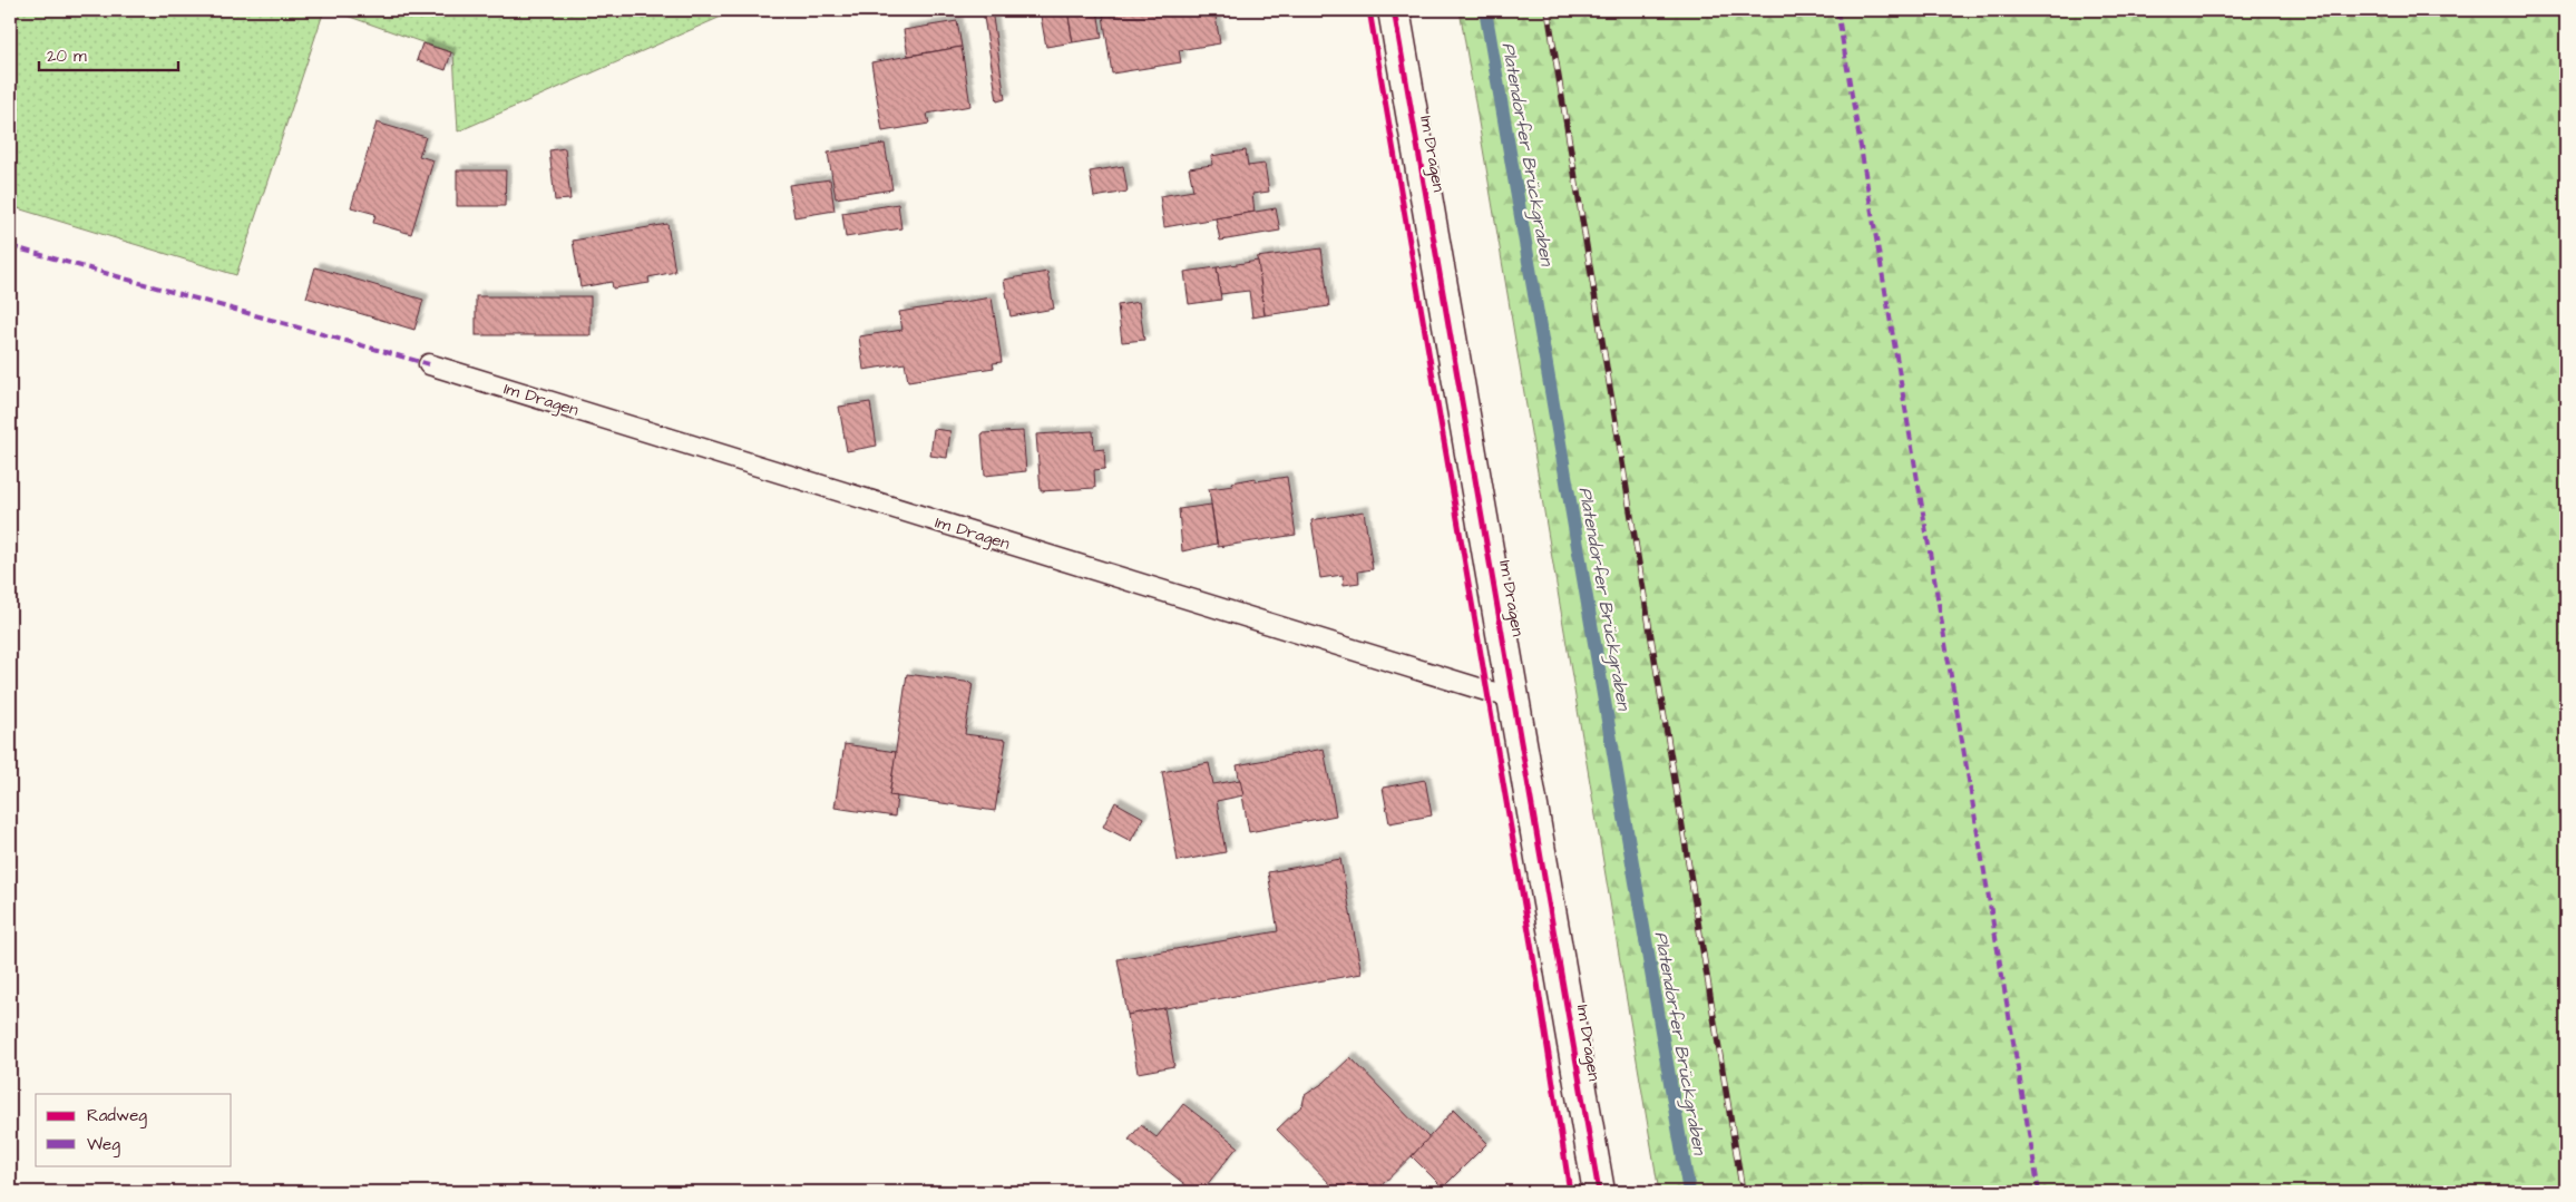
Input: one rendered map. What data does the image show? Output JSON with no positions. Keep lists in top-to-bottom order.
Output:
{
  "streets": {
    "street": ["Im Dragen"]
  },
  "water": ["Platendorfer Brückgraben"],
  "legend": ["Radweg", "Weg"],
  "scale_bar": "20 m"
}
